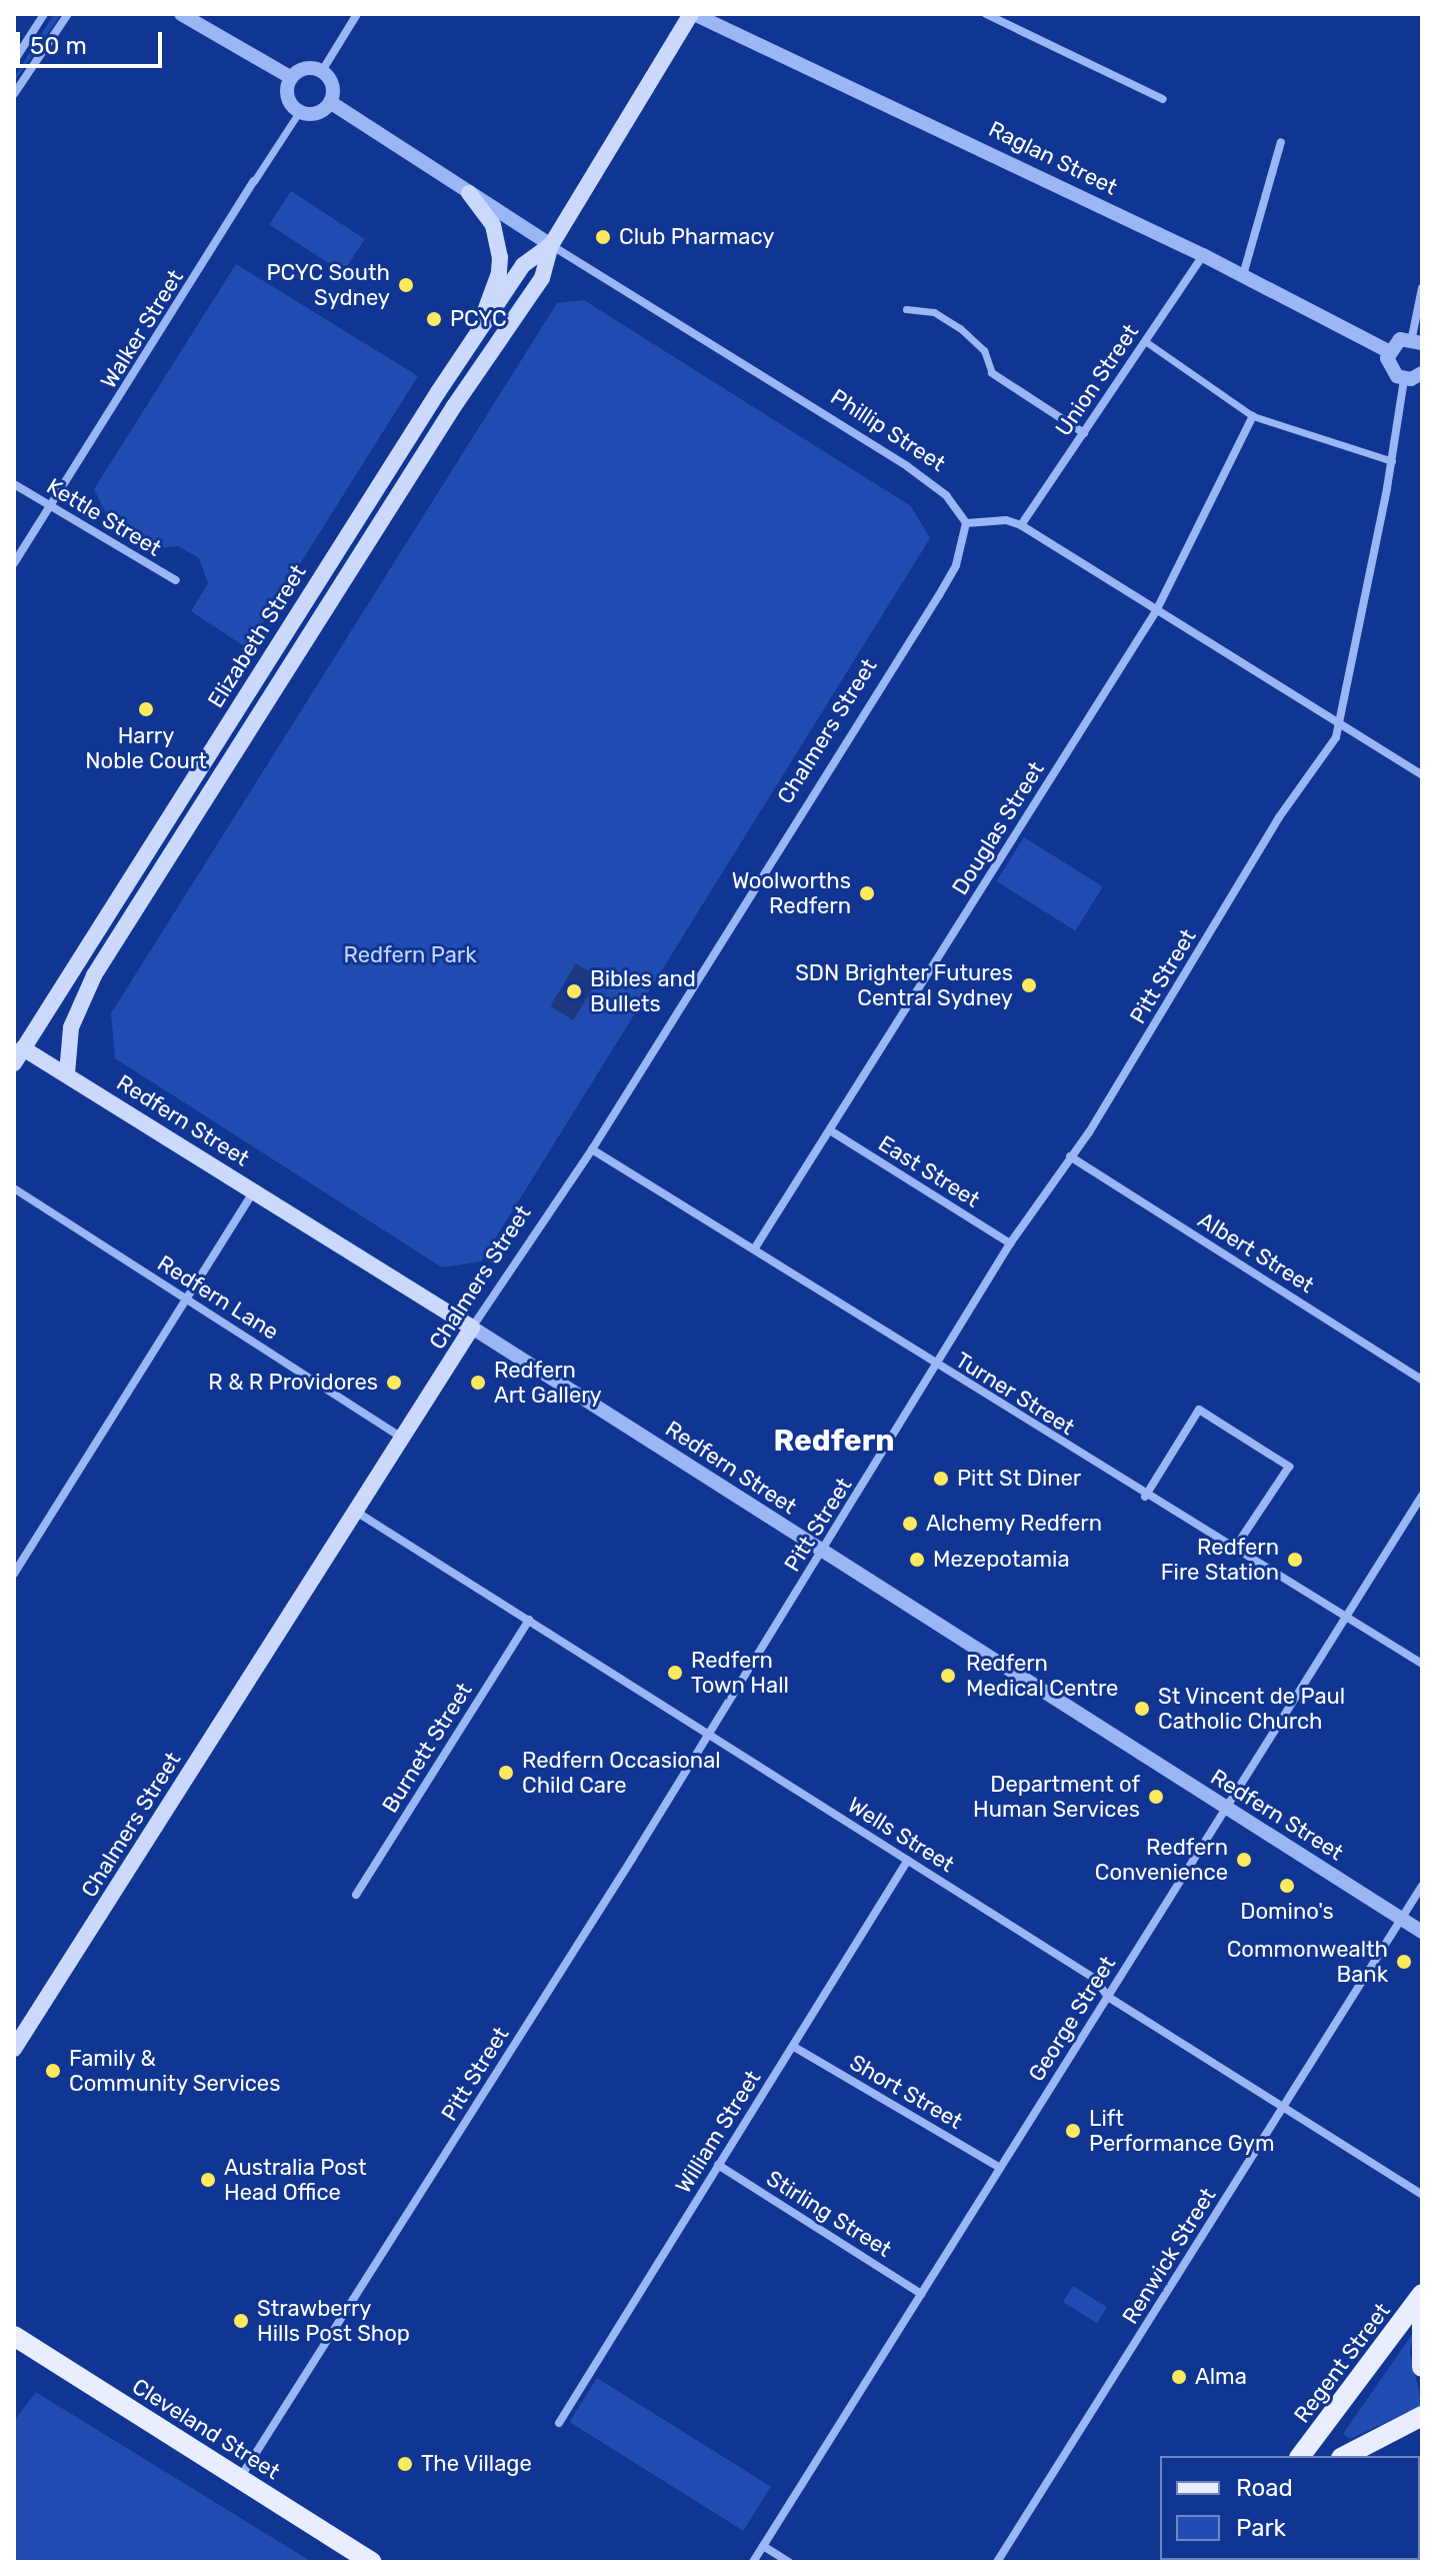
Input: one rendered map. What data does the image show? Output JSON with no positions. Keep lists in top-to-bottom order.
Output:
{
  "streets": {
    "main road": [
      "Elizabeth Street",
      "Chalmers Street",
      "Redfern Street",
      "Regent Street",
      "Cleveland Street"
    ],
    "street": [
      "Raglan Street",
      "Walker Street",
      "Union Street",
      "Phillip Street",
      "Kettle Street",
      "Douglas Street",
      "Pitt Street",
      "East Street",
      "Albert Street",
      "Redfern Lane",
      "Turner Street",
      "Burnett Street",
      "Wells Street",
      "George Street",
      "Short Street",
      "William Street",
      "Stirling Street",
      "Renwick Street"
    ]
  },
  "crossings": [
    ["Raglan Street", "Union Street"],
    ["Raglan Street", "Elizabeth Street"],
    ["Walker Street", "Phillip Street"],
    ["Walker Street", "Kettle Street"],
    ["Phillip Street", "Elizabeth Street"],
    ["Phillip Street", "Chalmers Street"],
    ["Elizabeth Street", "Redfern Street"],
    ["Chalmers Street", "Redfern Street"],
    ["Chalmers Street", "Redfern Lane"],
    ["Chalmers Street", "Turner Street"],
    ["Chalmers Street", "Wells Street"],
    ["Douglas Street", "East Street"],
    ["Douglas Street", "Turner Street"],
    ["Pitt Street", "Redfern Street"],
    ["Pitt Street", "East Street"],
    ["Pitt Street", "Albert Street"],
    ["Pitt Street", "Turner Street"],
    ["Pitt Street", "Wells Street"],
    ["Pitt Street", "Cleveland Street"],
    ["Redfern Street", "George Street"],
    ["Redfern Street", "Renwick Street"],
    ["Turner Street", "George Street"],
    ["Burnett Street", "Wells Street"],
    ["Wells Street", "George Street"],
    ["Wells Street", "William Street"],
    ["Wells Street", "Renwick Street"],
    ["George Street", "Short Street"],
    ["George Street", "Stirling Street"],
    ["Short Street", "William Street"],
    ["William Street", "Stirling Street"]
  ],
  "districts": ["Redfern"],
  "parks": ["Redfern Park"],
  "places": [
    "Club Pharmacy",
    "PCYC South Sydney",
    "PCYC",
    "Harry Noble Court",
    "Woolworths Redfern",
    "SDN Brighter Futures Central Sydney",
    "Bibles and Bullets",
    "R & R Providores",
    "Redfern Art Gallery",
    "Pitt St Diner",
    "Alchemy Redfern",
    "Mezepotamia",
    "Redfern Fire Station",
    "Redfern Town Hall",
    "Redfern Medical Centre",
    "St Vincent de Paul Catholic Church",
    "Redfern Occasional Child Care",
    "Department of Human Services",
    "Redfern Convenience",
    "Domino's",
    "Commonwealth Bank",
    "Family & Community Services",
    "Lift Performance Gym",
    "Australia Post Head Office",
    "Strawberry Hills Post Shop",
    "Alma",
    "The Village"
  ],
  "legend": ["Road", "Park"],
  "scale_bar": "50 m"
}
